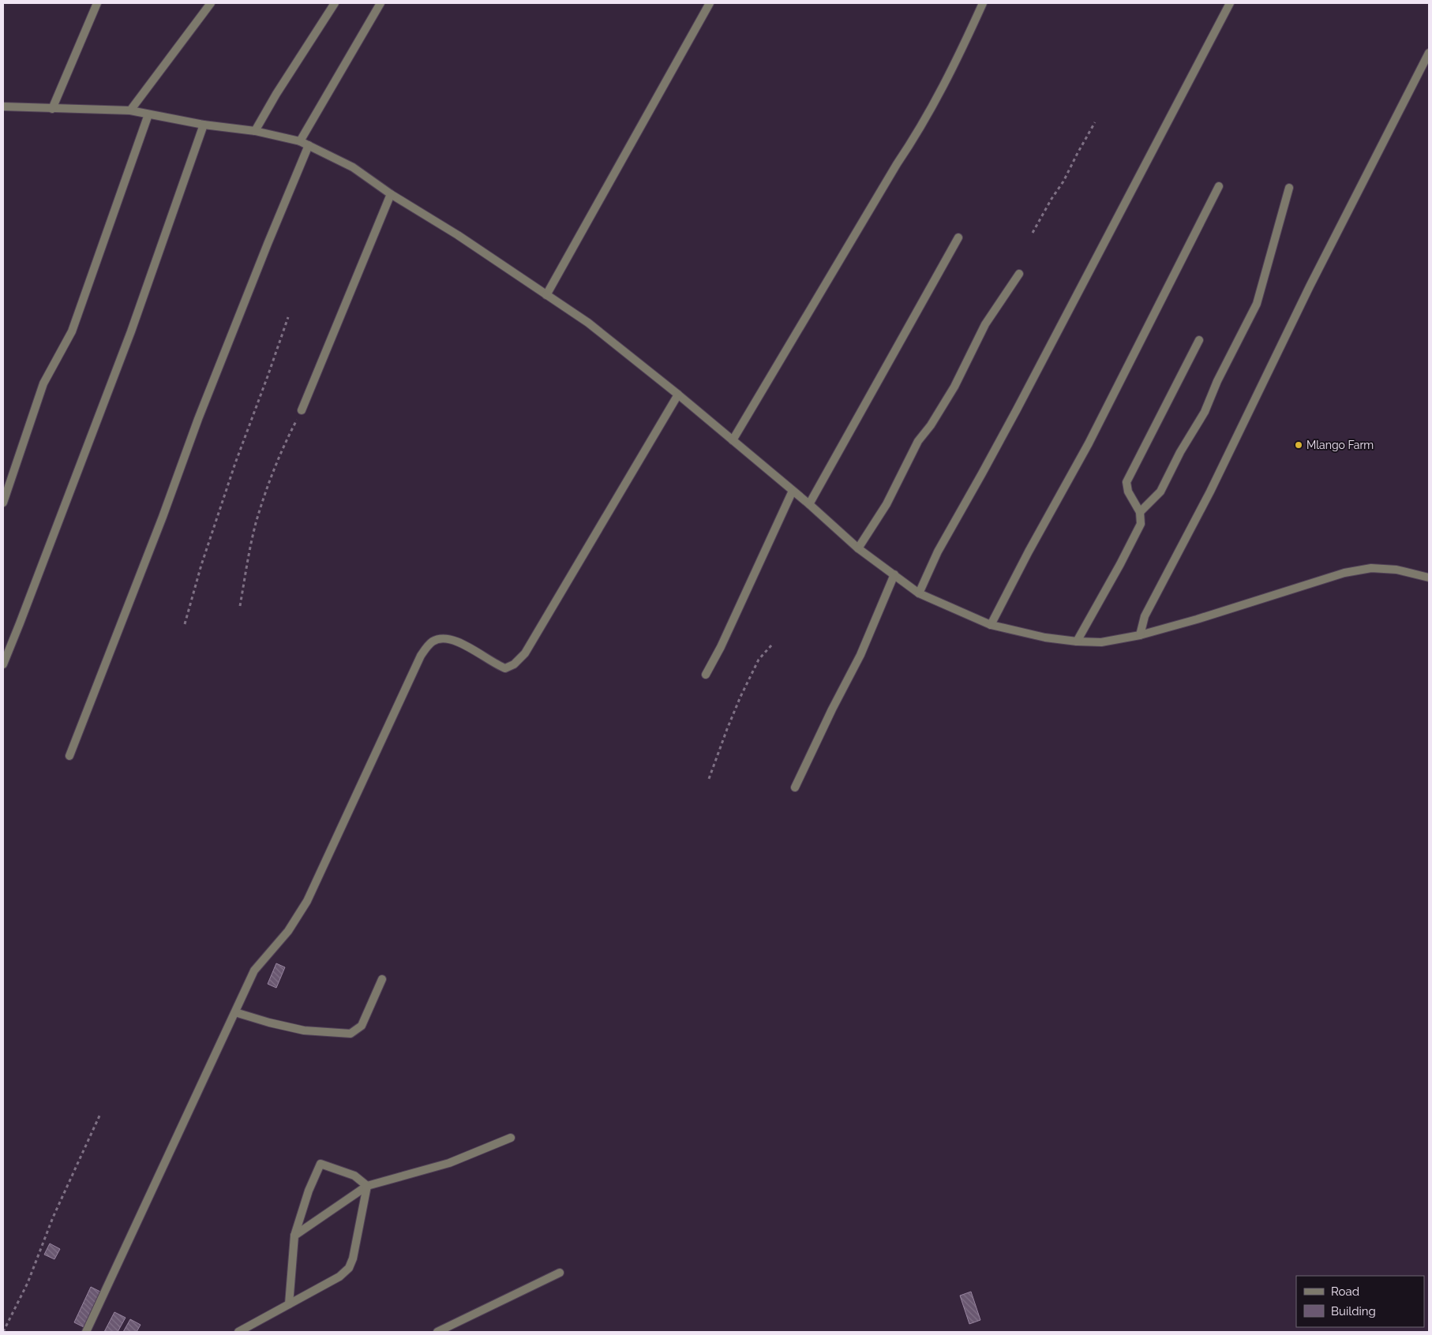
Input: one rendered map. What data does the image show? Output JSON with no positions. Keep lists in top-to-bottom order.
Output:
{
  "places": ["Mlango Farm"],
  "legend": ["Road", "Building"]
}
